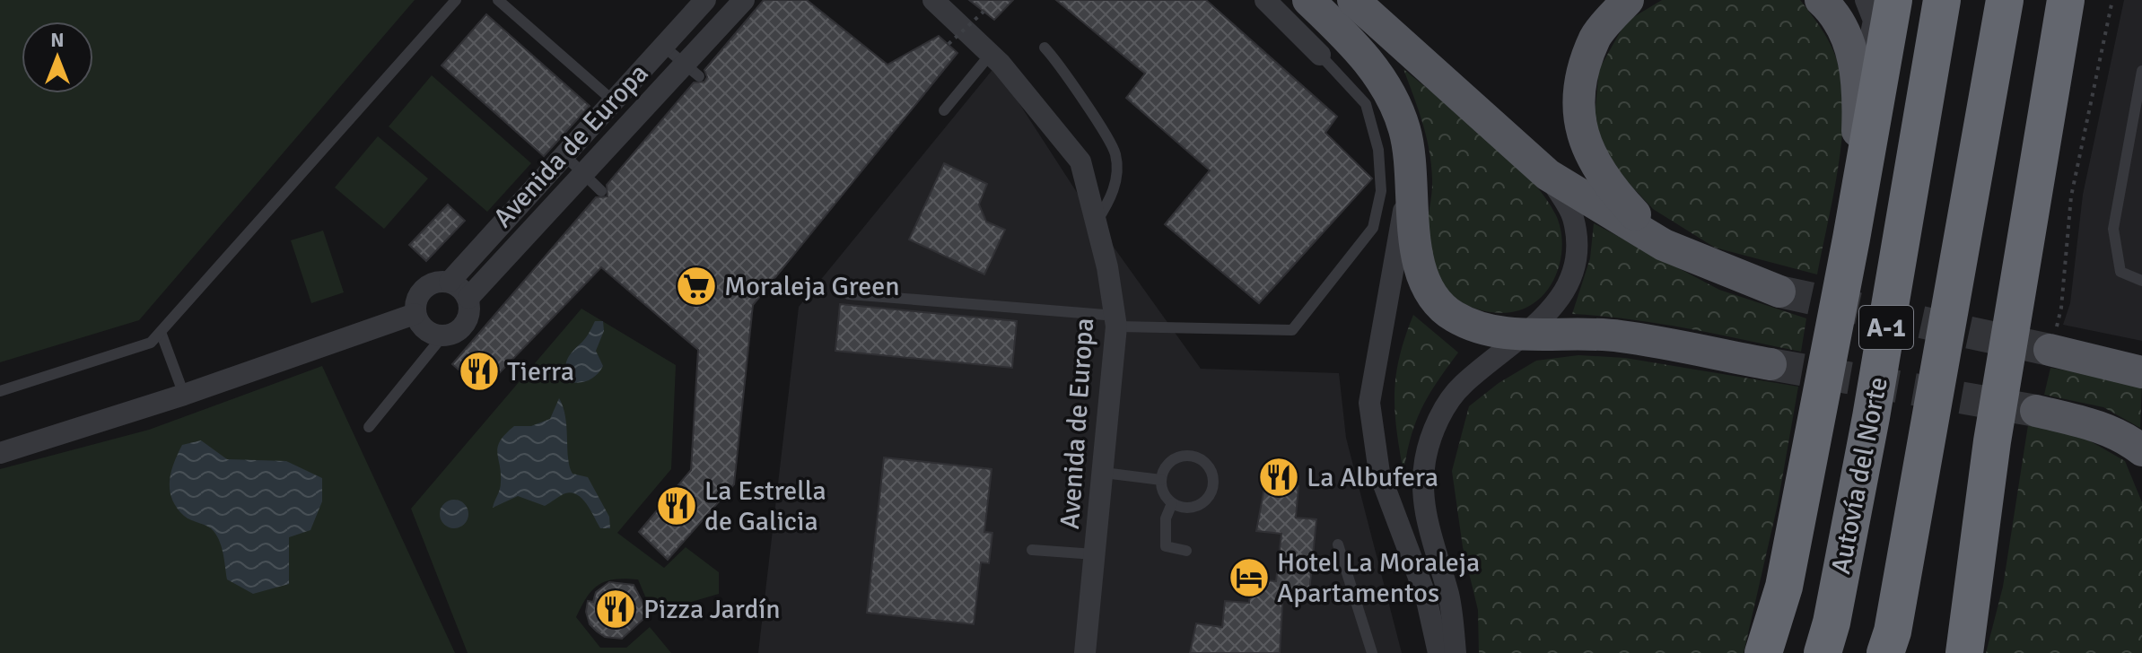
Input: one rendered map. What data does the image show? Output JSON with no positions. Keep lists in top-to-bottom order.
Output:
{
  "streets": {
    "highway": ["A-1", "Autovía del Norte"],
    "street": ["Avenida de Europa"]
  },
  "places": {
    "supermarket": ["Moraleja Green"],
    "restaurant": [
      "Tierra",
      "La Albufera",
      "La Estrella de Galicia",
      "Pizza Jardín"
    ],
    "hotel": ["Hotel La Moraleja Apartamentos"]
  },
  "north": "top"
}
